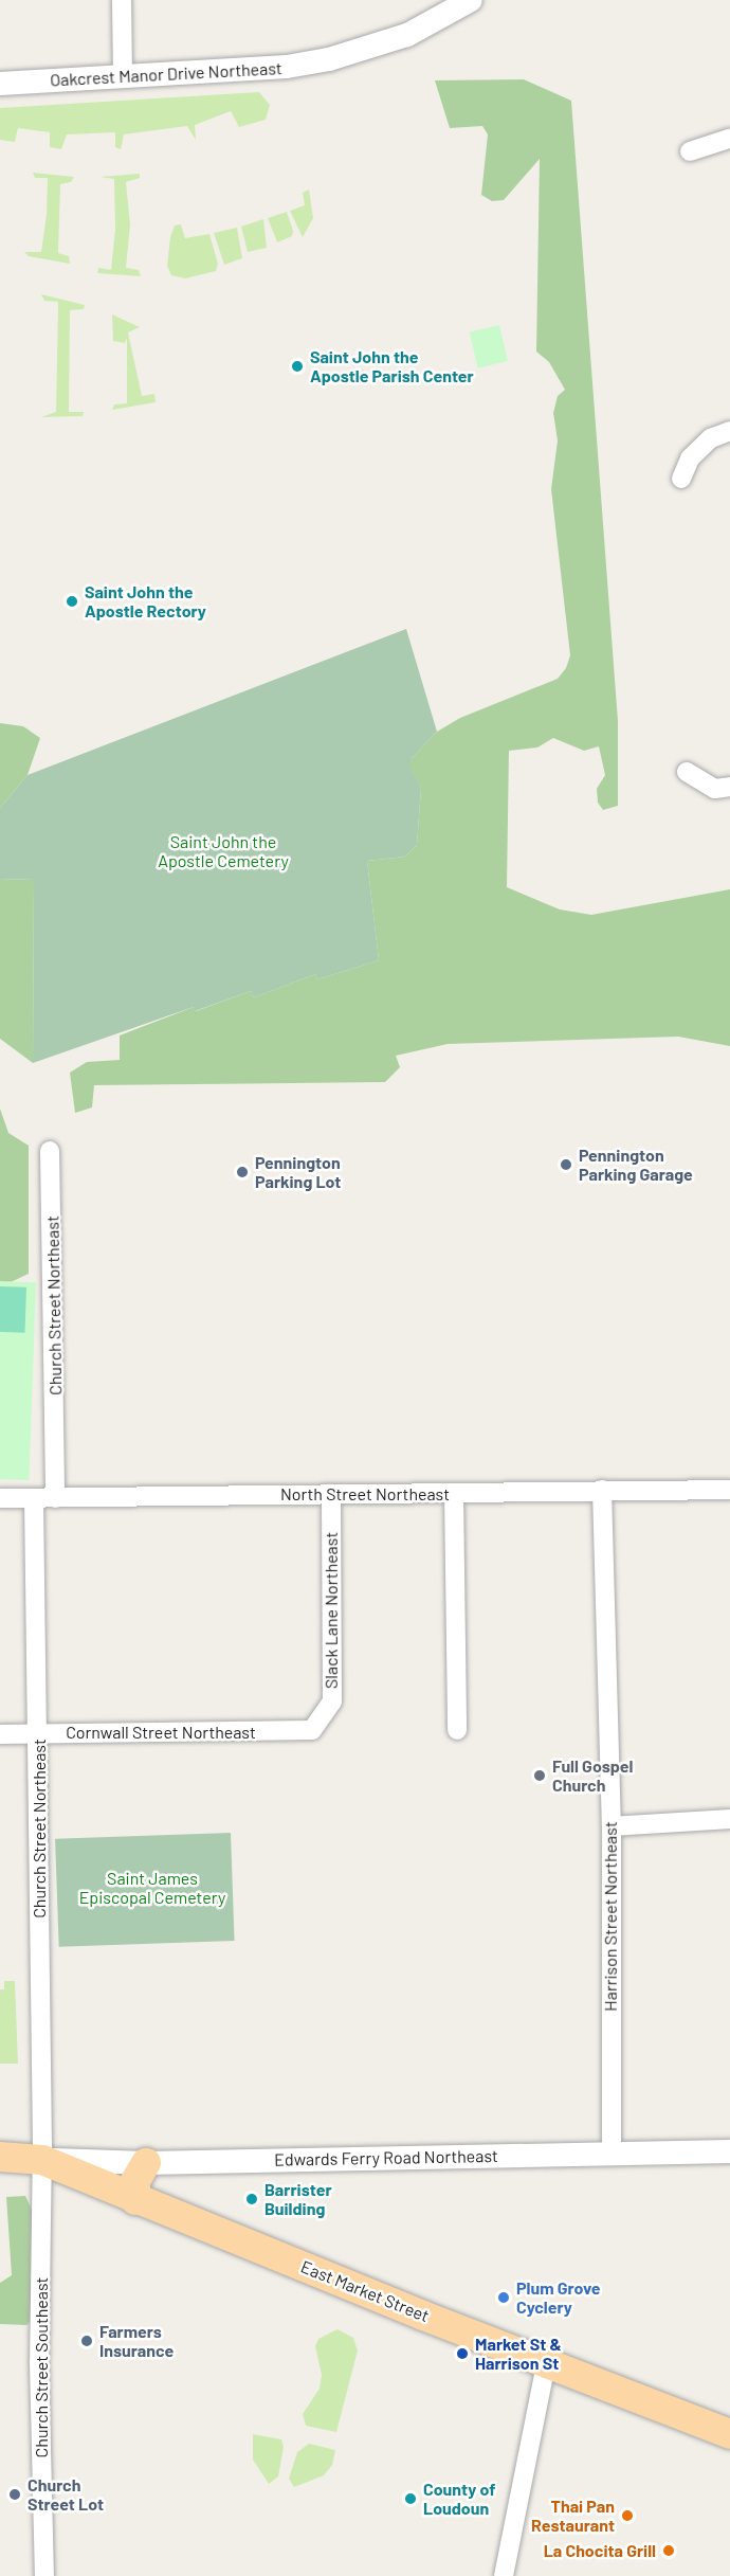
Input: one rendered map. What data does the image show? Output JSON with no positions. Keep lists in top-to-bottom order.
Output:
{
  "streets": {
    "main road": ["East Market Street"],
    "street": [
      "Oakcrest Manor Drive Northeast",
      "Church Street Northeast",
      "North Street Northeast",
      "Slack Lane Northeast",
      "Cornwall Street Northeast",
      "Harrison Street Northeast",
      "Edwards Ferry Road Northeast",
      "Church Street Southeast"
    ]
  },
  "crossings": [
    ["Church Street Northeast", "North Street Northeast"],
    ["Church Street Northeast", "Cornwall Street Northeast"],
    ["Church Street Northeast", "Edwards Ferry Road Northeast"],
    ["Church Street Northeast", "East Market Street"],
    ["Church Street Northeast", "Church Street Southeast"],
    ["North Street Northeast", "Slack Lane Northeast"],
    ["North Street Northeast", "Harrison Street Northeast"],
    ["Slack Lane Northeast", "Cornwall Street Northeast"],
    ["Harrison Street Northeast", "Edwards Ferry Road Northeast"],
    ["Edwards Ferry Road Northeast", "East Market Street"],
    ["Edwards Ferry Road Northeast", "Church Street Southeast"],
    ["East Market Street", "Church Street Southeast"]
  ],
  "parks": ["Saint John the Apostle Cemetery", "Saint James Episcopal Cemetery"],
  "places": [
    "Saint John the Apostle Parish Center",
    "Saint John the Apostle Rectory",
    "Pennington Parking Garage",
    "Pennington Parking Lot",
    "Full Gospel Church",
    "Barrister Building",
    "Plum Grove Cyclery",
    "Farmers Insurance",
    "Market St & Harrison St",
    "Church Street Lot",
    "County of Loudoun",
    "Thai Pan Restaurant",
    "La Chocita Grill"
  ]
}
